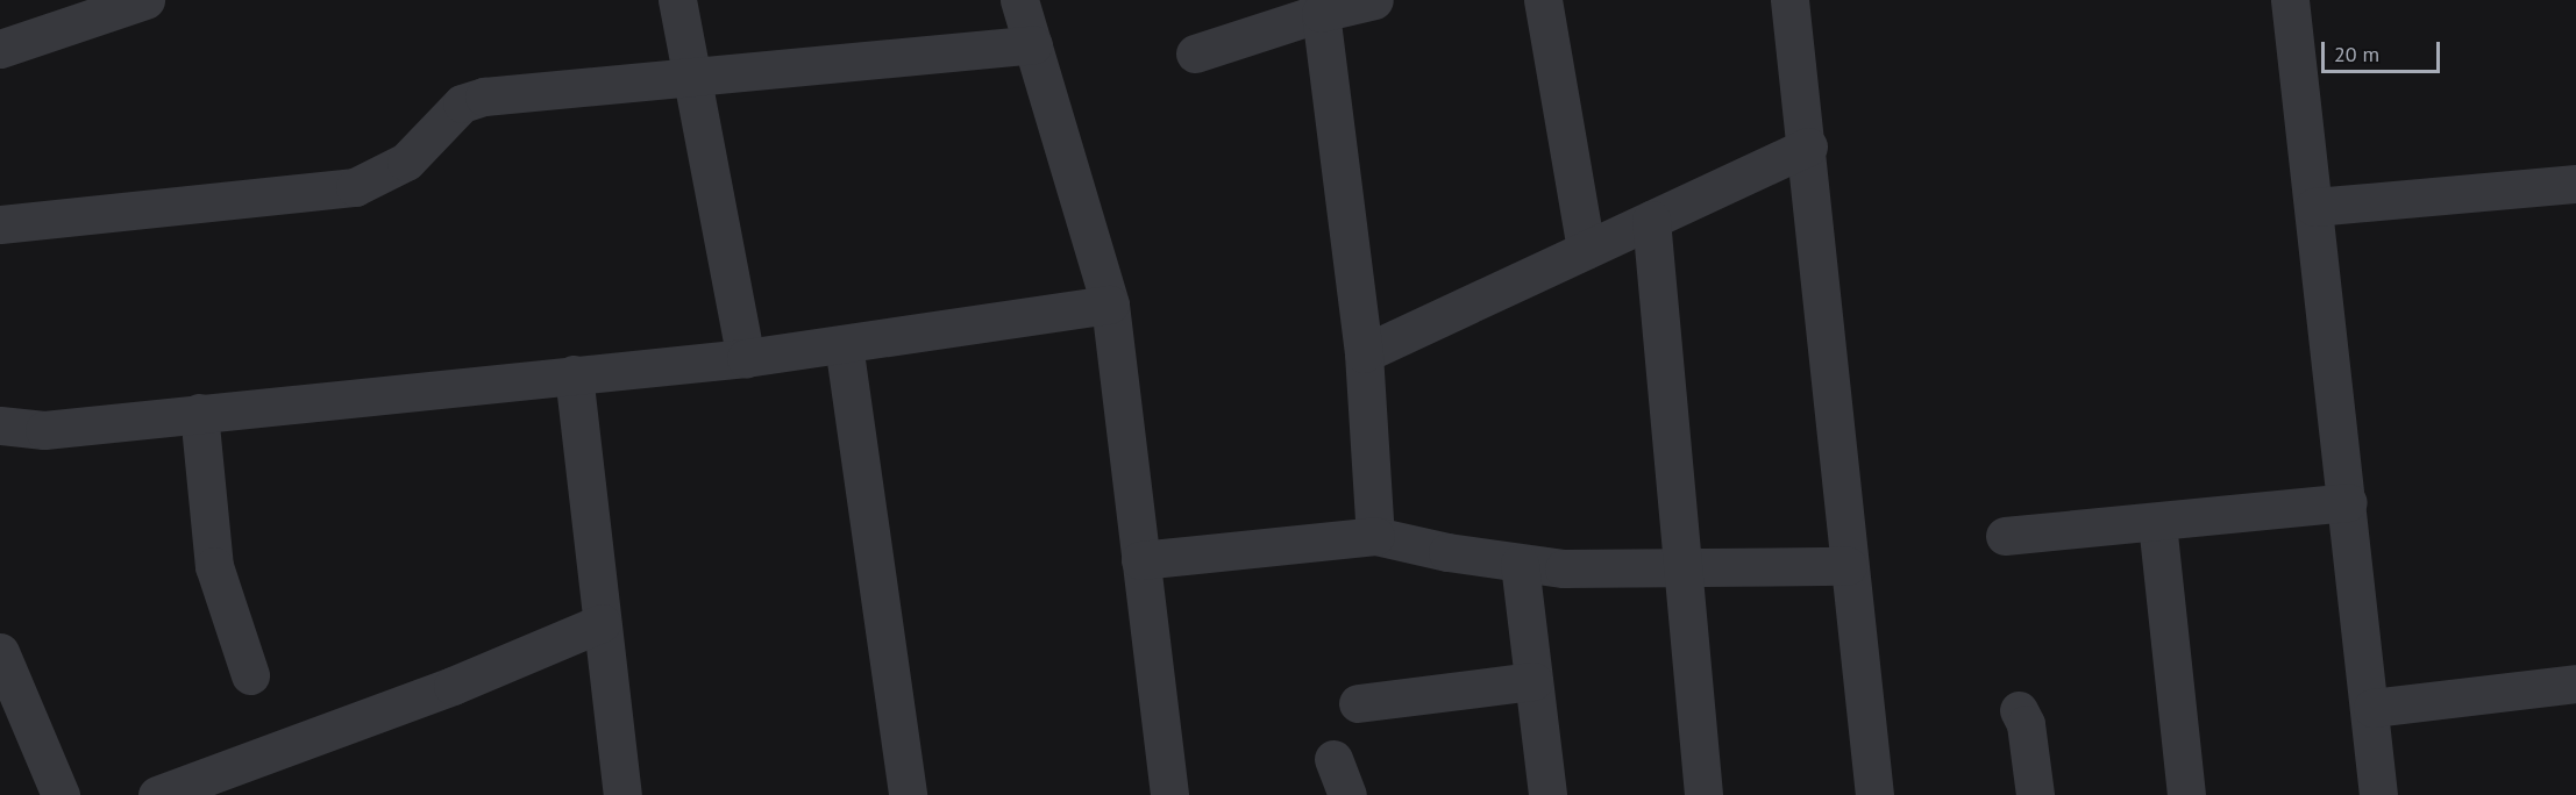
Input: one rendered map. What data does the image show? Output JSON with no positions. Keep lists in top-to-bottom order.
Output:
{
  "scale_bar": "20 m"
}
